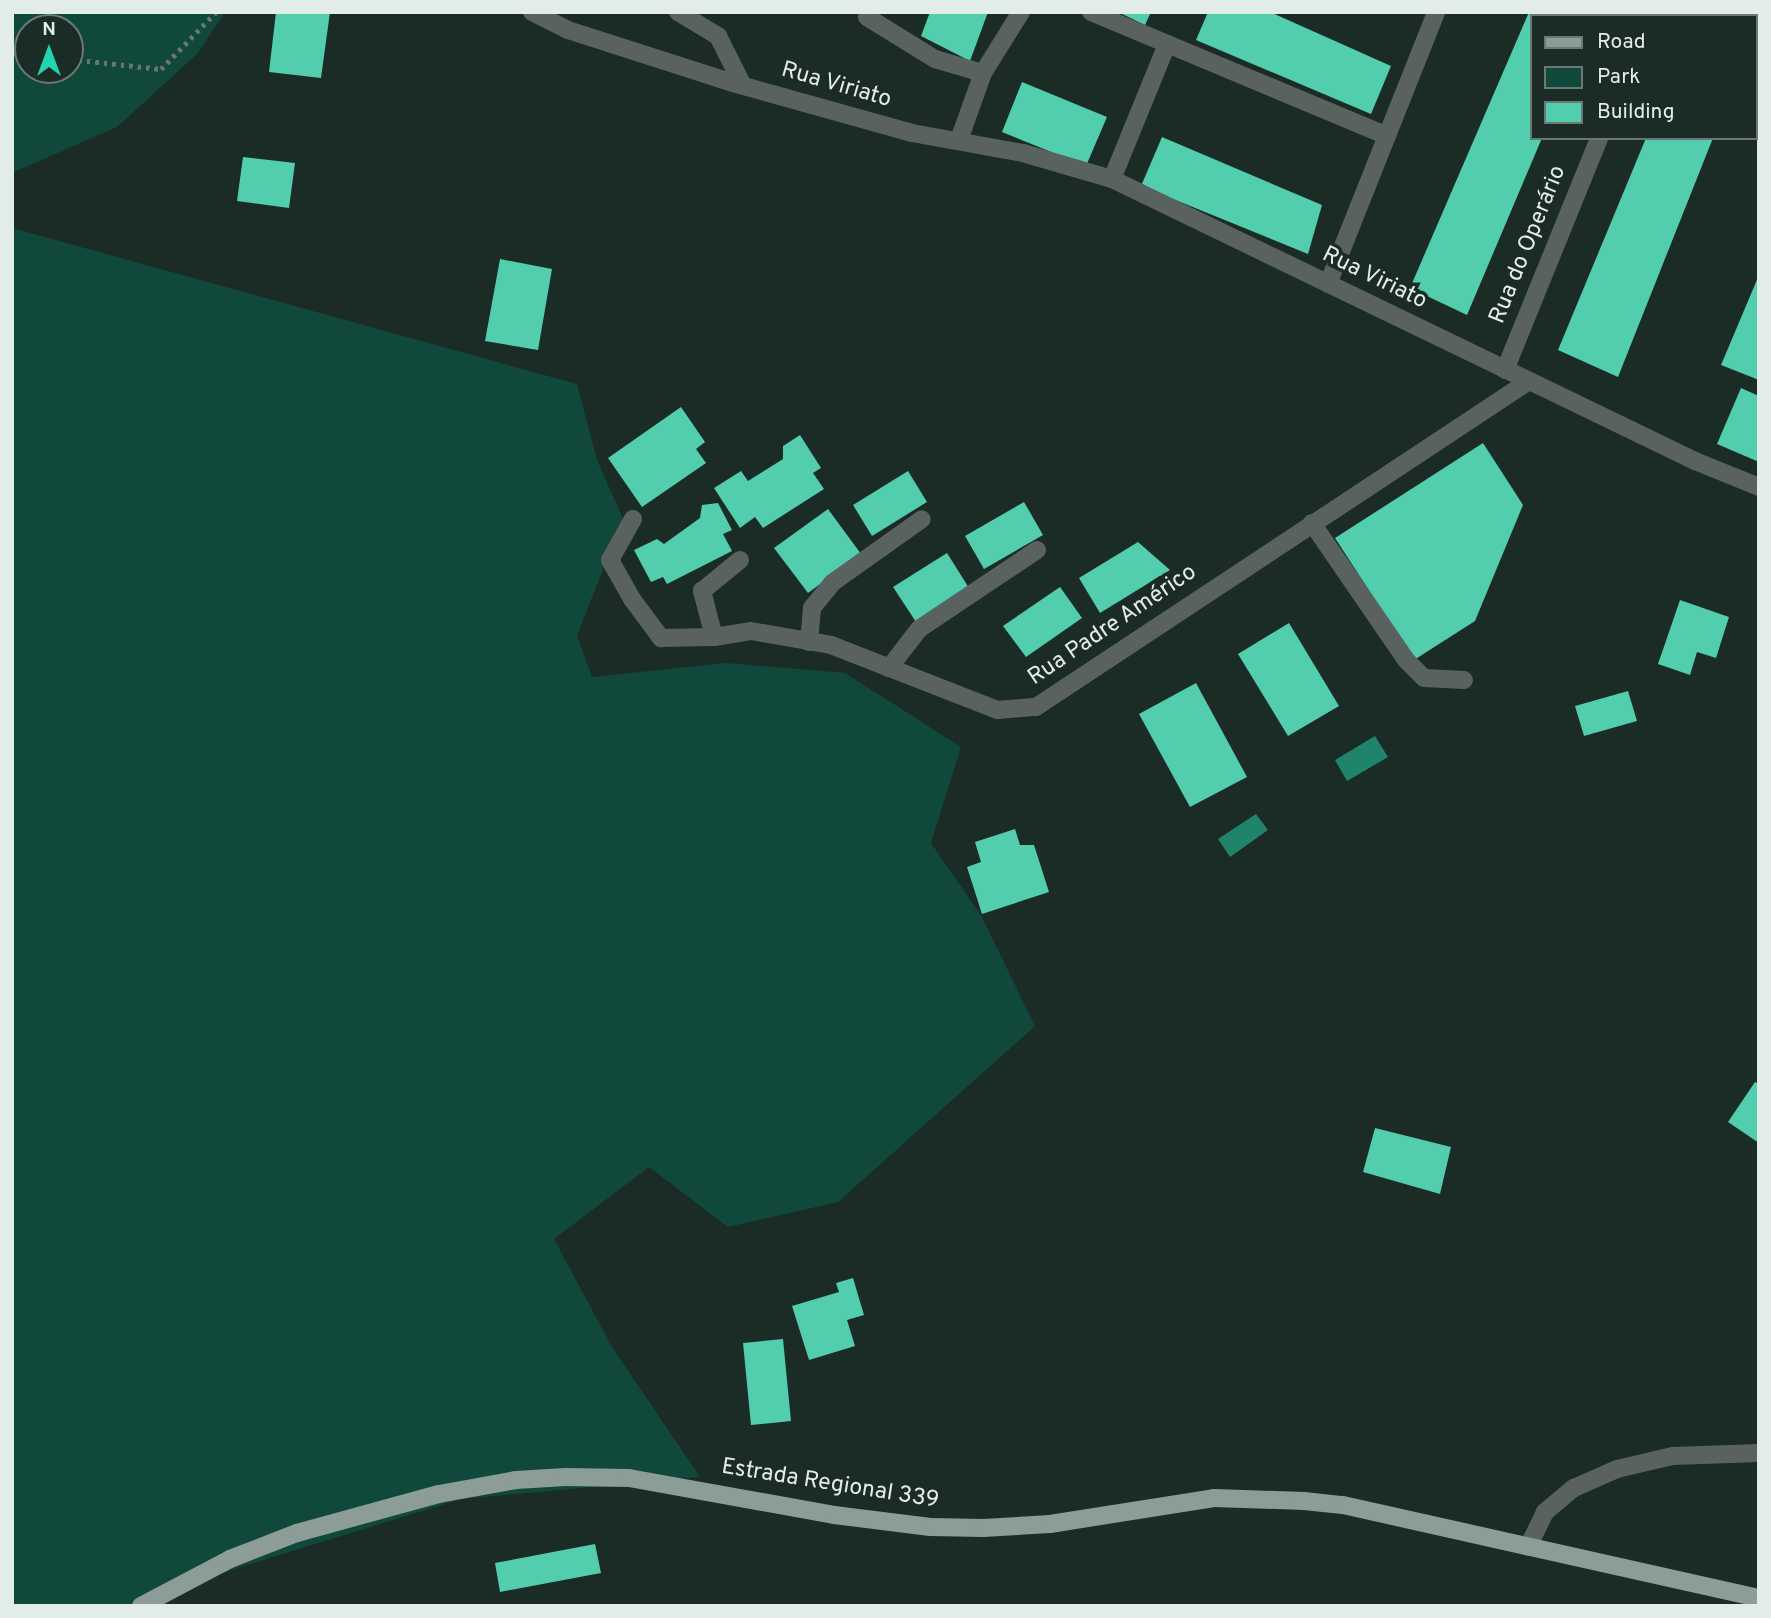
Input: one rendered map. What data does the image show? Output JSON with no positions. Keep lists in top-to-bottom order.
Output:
{
  "streets": {
    "main road": ["Estrada Regional 339"],
    "street": ["Rua Viriato", "Rua do Operário", "Rua Padre Américo"]
  },
  "crossings": [
    ["Rua Viriato", "Rua do Operário"],
    ["Rua Viriato", "Rua Padre Américo"]
  ],
  "legend": ["Road", "Park", "Building"],
  "north": "top"
}
